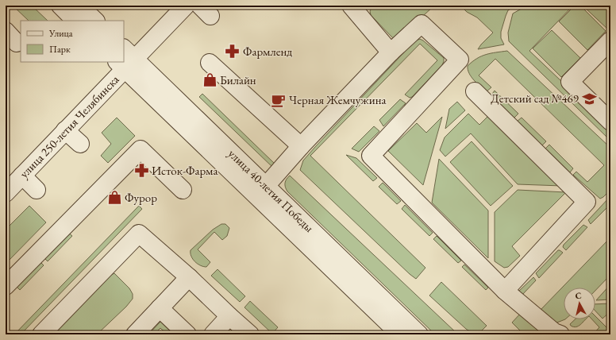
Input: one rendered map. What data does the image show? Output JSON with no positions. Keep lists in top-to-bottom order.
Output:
{
  "streets": {
    "street": ["улица 250-летия Челябинска", "улица 40-летия Победы"]
  },
  "crossings": [
    ["улица 250-летия Челябинска", "улица 40-летия Победы"]
  ],
  "places": {
    "pharmacy": ["Фармленд", "Исток-Фарма"],
    "shop": ["Билайн", "Фурор"],
    "school or university": ["Детский сад №469"],
    "cafe": ["Черная Жемчужина"]
  },
  "legend": ["Улица", "Парк"],
  "north": "top"
}
